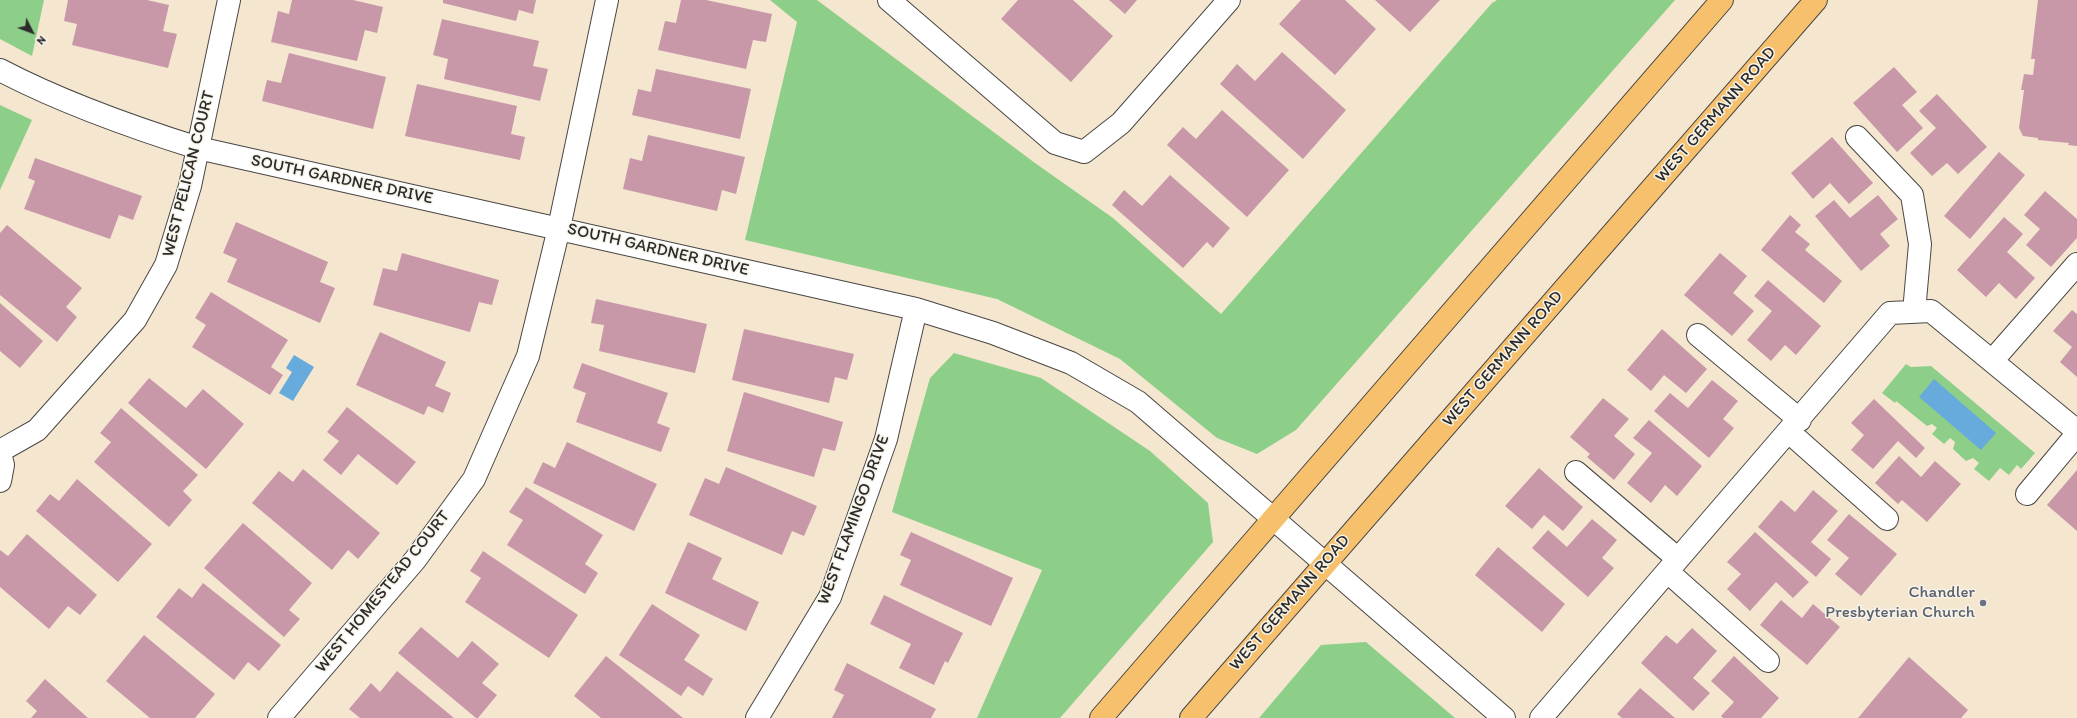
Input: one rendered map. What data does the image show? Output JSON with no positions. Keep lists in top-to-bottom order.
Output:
{
  "streets": {
    "main road": ["WEST GERMANN ROAD"],
    "street": [
      "WEST PELICAN COURT",
      "SOUTH GARDNER DRIVE",
      "WEST FLAMINGO DRIVE",
      "WEST HOMESTEAD COURT"
    ]
  },
  "crossings": [
    ["WEST GERMANN ROAD", "SOUTH GARDNER DRIVE"],
    ["WEST PELICAN COURT", "SOUTH GARDNER DRIVE"],
    ["SOUTH GARDNER DRIVE", "WEST FLAMINGO DRIVE"],
    ["SOUTH GARDNER DRIVE", "WEST HOMESTEAD COURT"]
  ],
  "places": ["Chandler Presbyterian Church"],
  "north": "bottom right"
}
